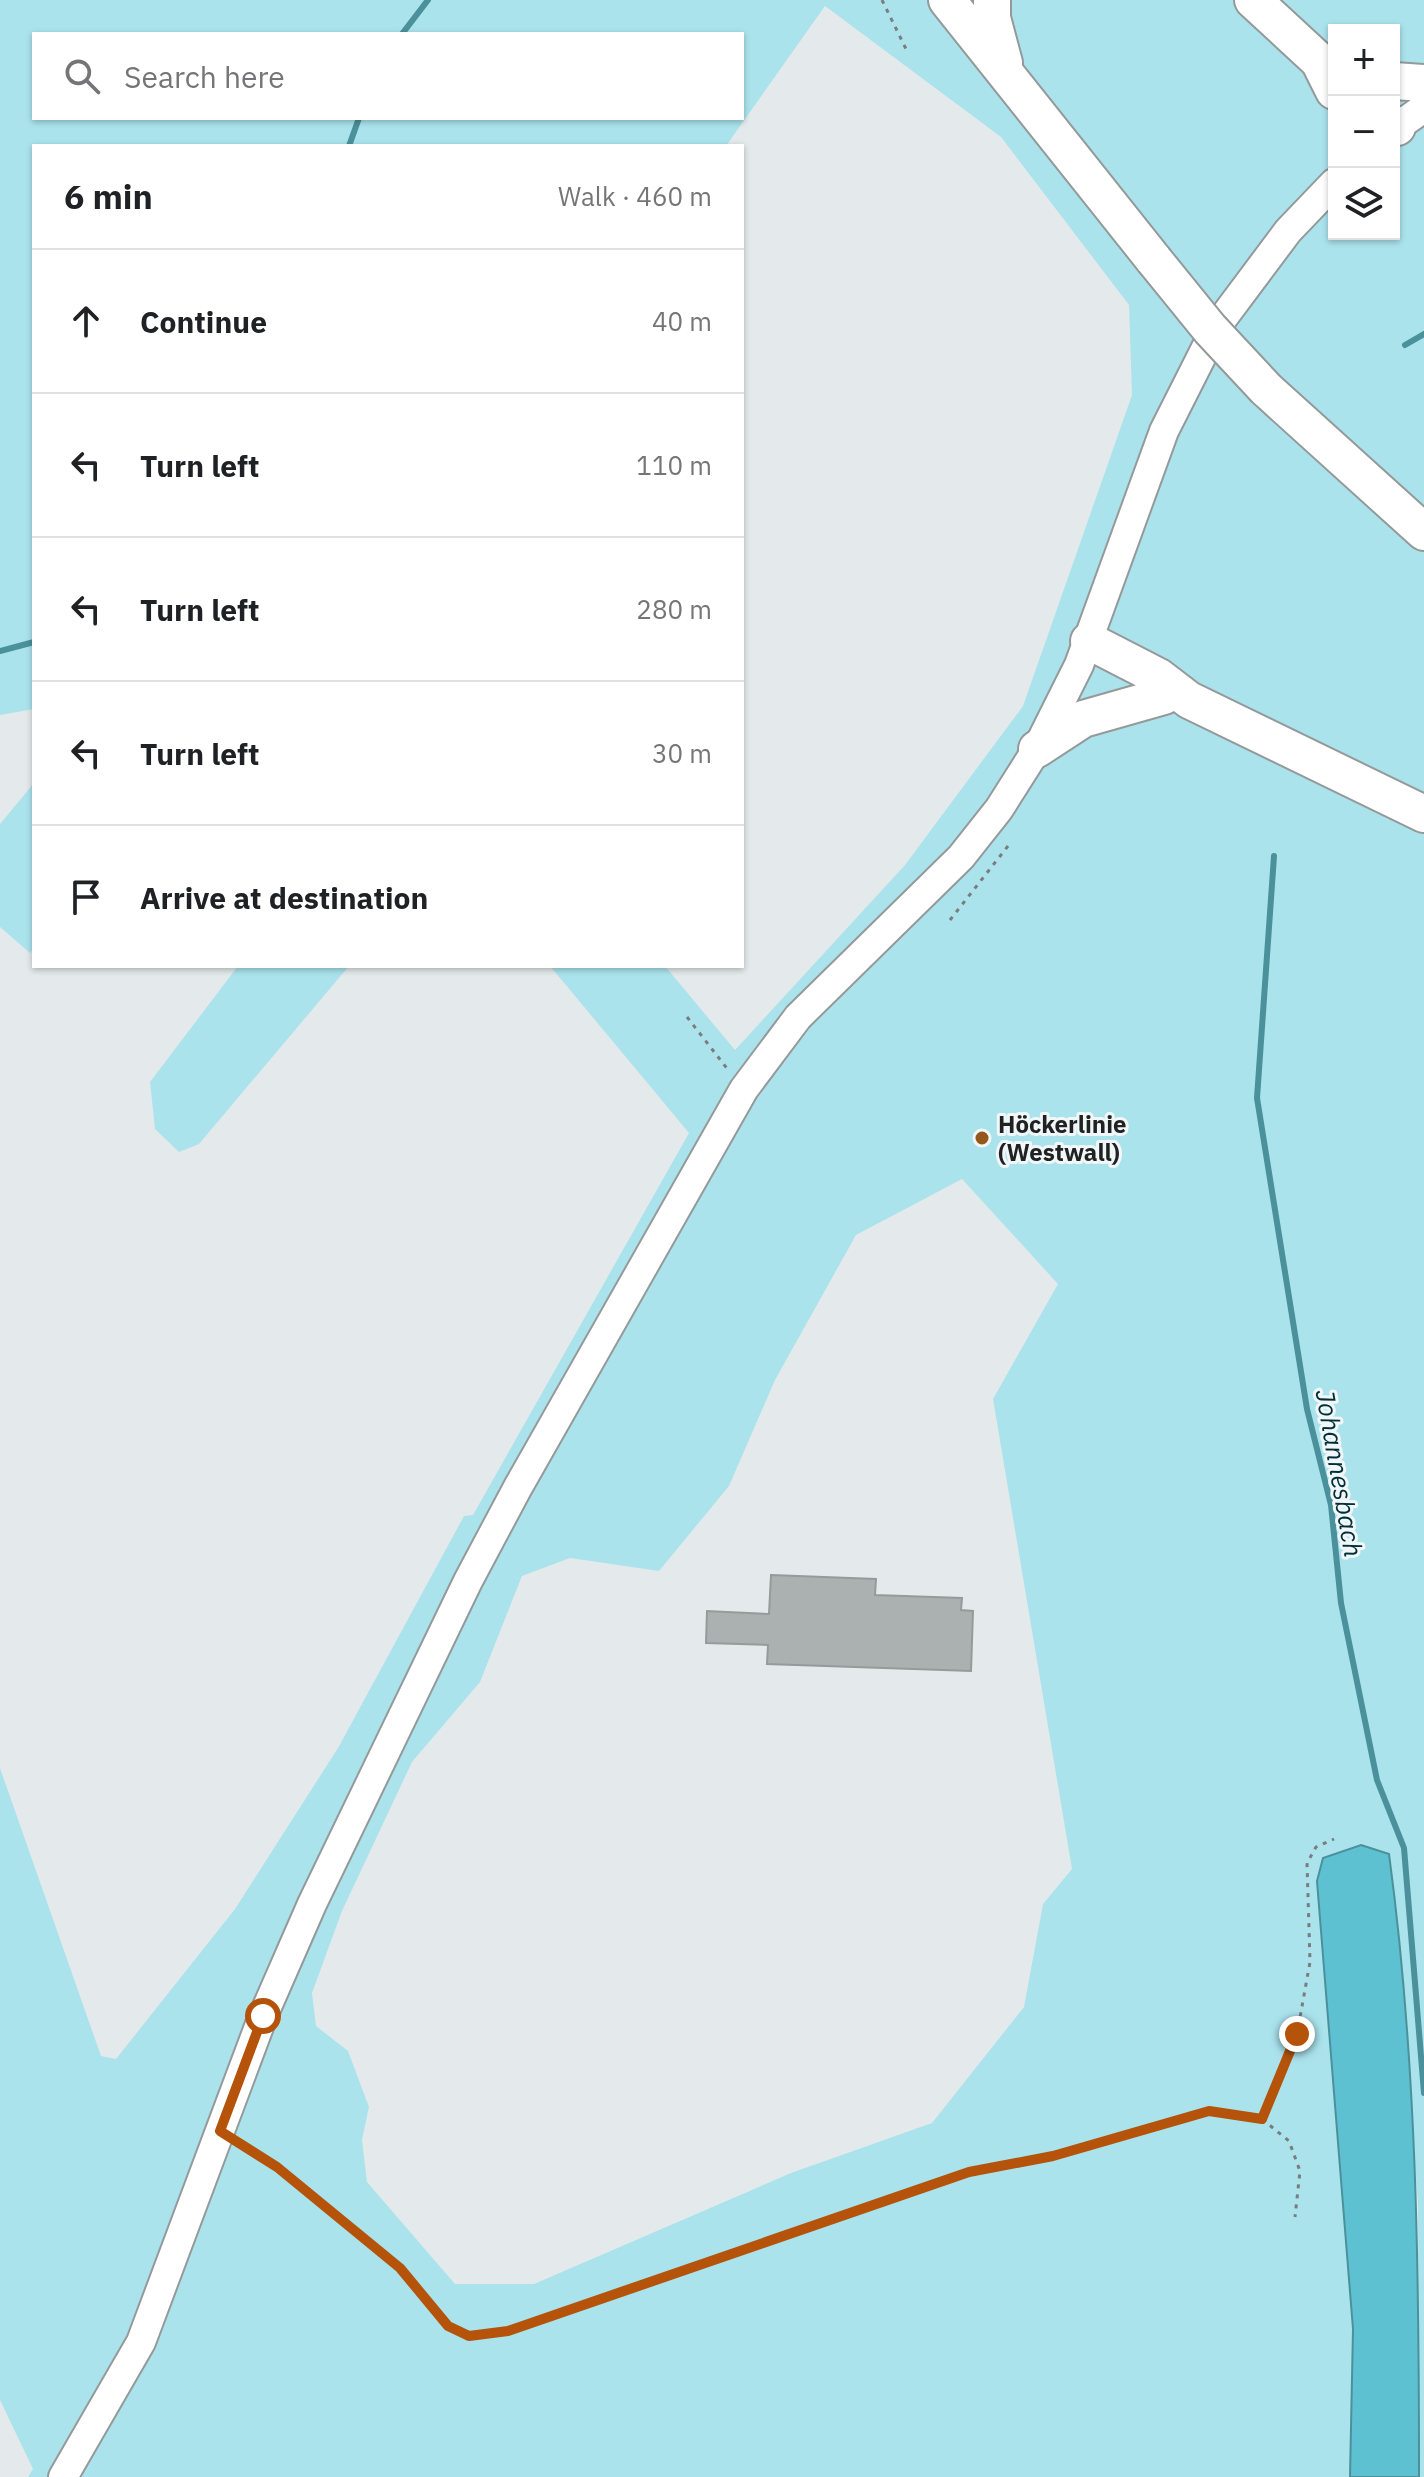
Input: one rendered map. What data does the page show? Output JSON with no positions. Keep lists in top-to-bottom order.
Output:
{
  "water": ["Johannesbach"],
  "places": ["Höckerlinie (Westwall)"],
  "page": {
    "map_buttons": ["+", "−"],
    "search": "Search here",
    "heading": ["6 min", "Walk · 460 m"],
    "list": [
      ["Continue", "40 m"],
      ["Turn left", "110 m"],
      ["Turn left", "280 m"],
      ["Turn left", "30 m"],
      "Arrive at destination"
    ]
  }
}
